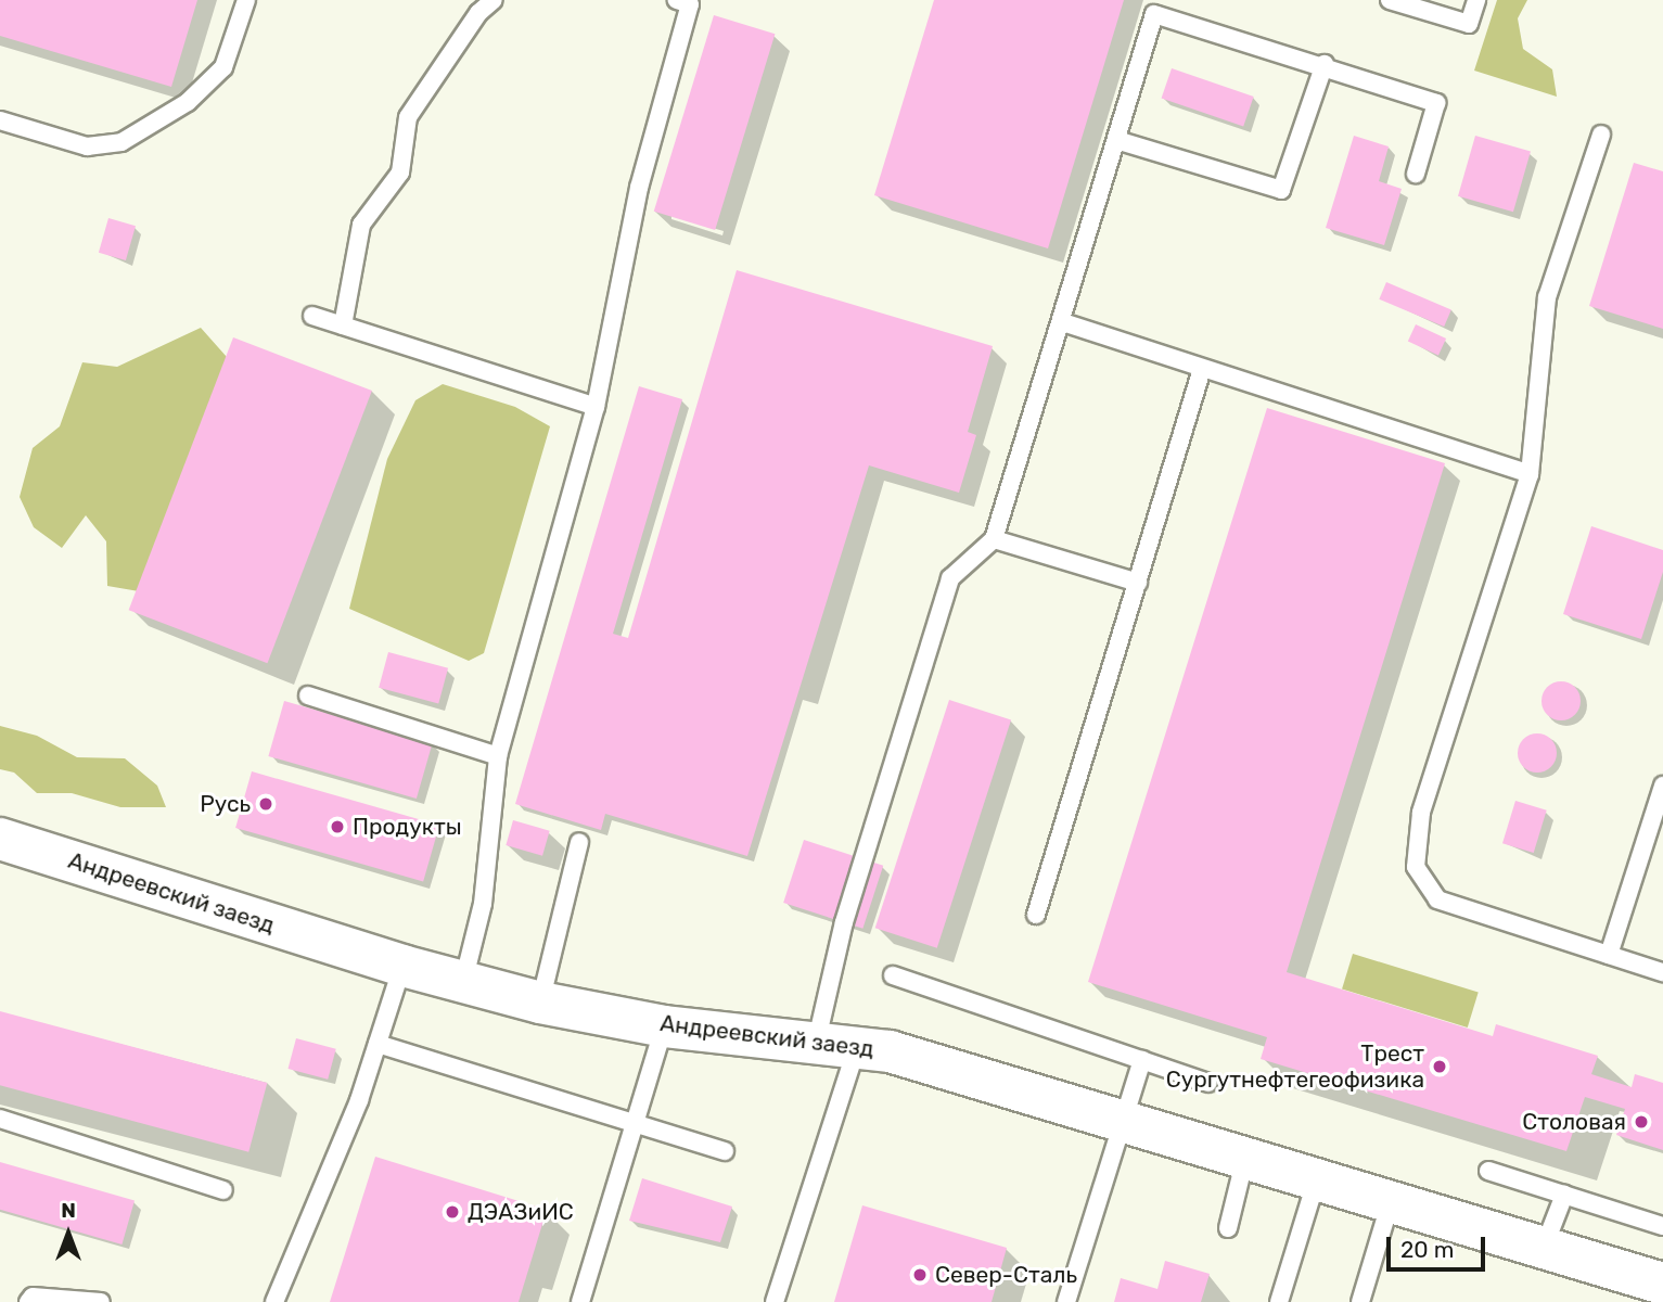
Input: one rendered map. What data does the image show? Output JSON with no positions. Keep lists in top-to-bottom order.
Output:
{
  "streets": {
    "street": ["Андреевский заезд"]
  },
  "places": [
    "Русь",
    "Продукты",
    "Трест Сургутнефтегеофизика",
    "Столовая",
    "ДЭАЗиИС",
    "Север-Сталь"
  ],
  "scale_bar": "20 m",
  "north": "top"
}
